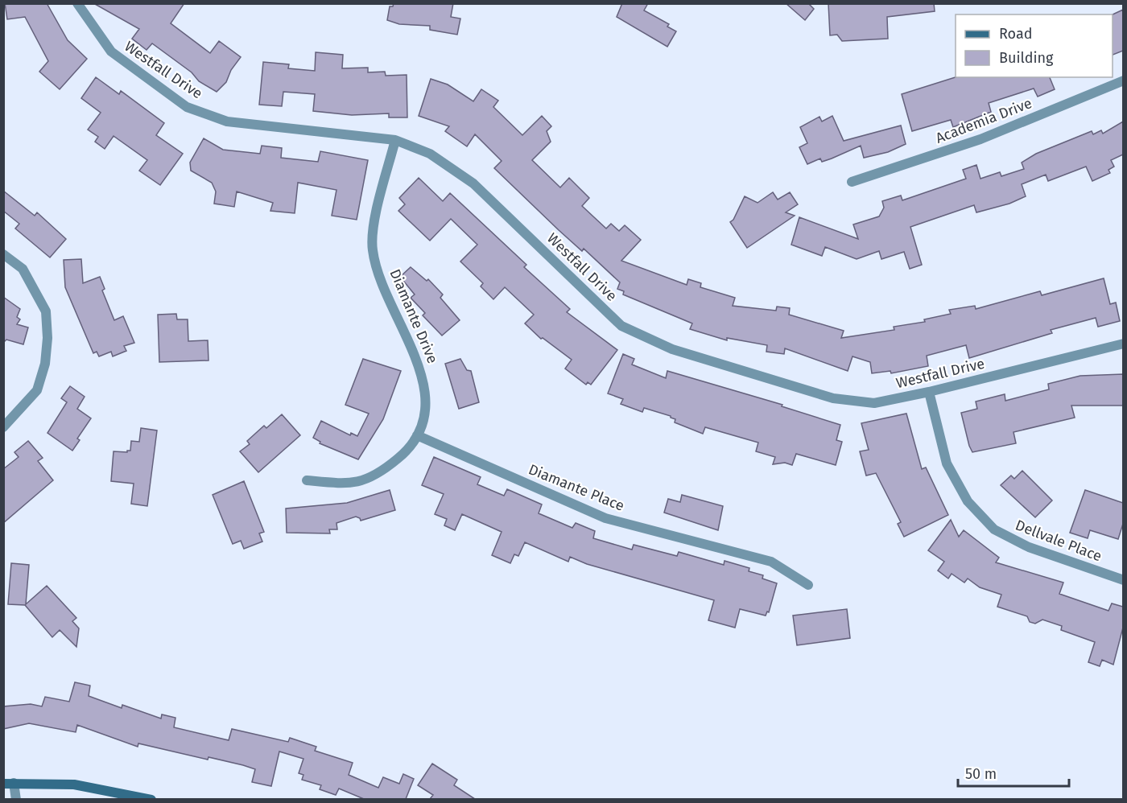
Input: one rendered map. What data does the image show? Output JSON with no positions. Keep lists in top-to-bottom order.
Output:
{
  "streets": {
    "street": [
      "Westfall Drive",
      "Academia Drive",
      "Diamante Drive",
      "Diamante Place",
      "Dellvale Place"
    ]
  },
  "crossings": [
    ["Westfall Drive", "Diamante Drive"],
    ["Westfall Drive", "Dellvale Place"],
    ["Diamante Drive", "Diamante Place"]
  ],
  "legend": ["Road", "Building"],
  "scale_bar": "50 m"
}
